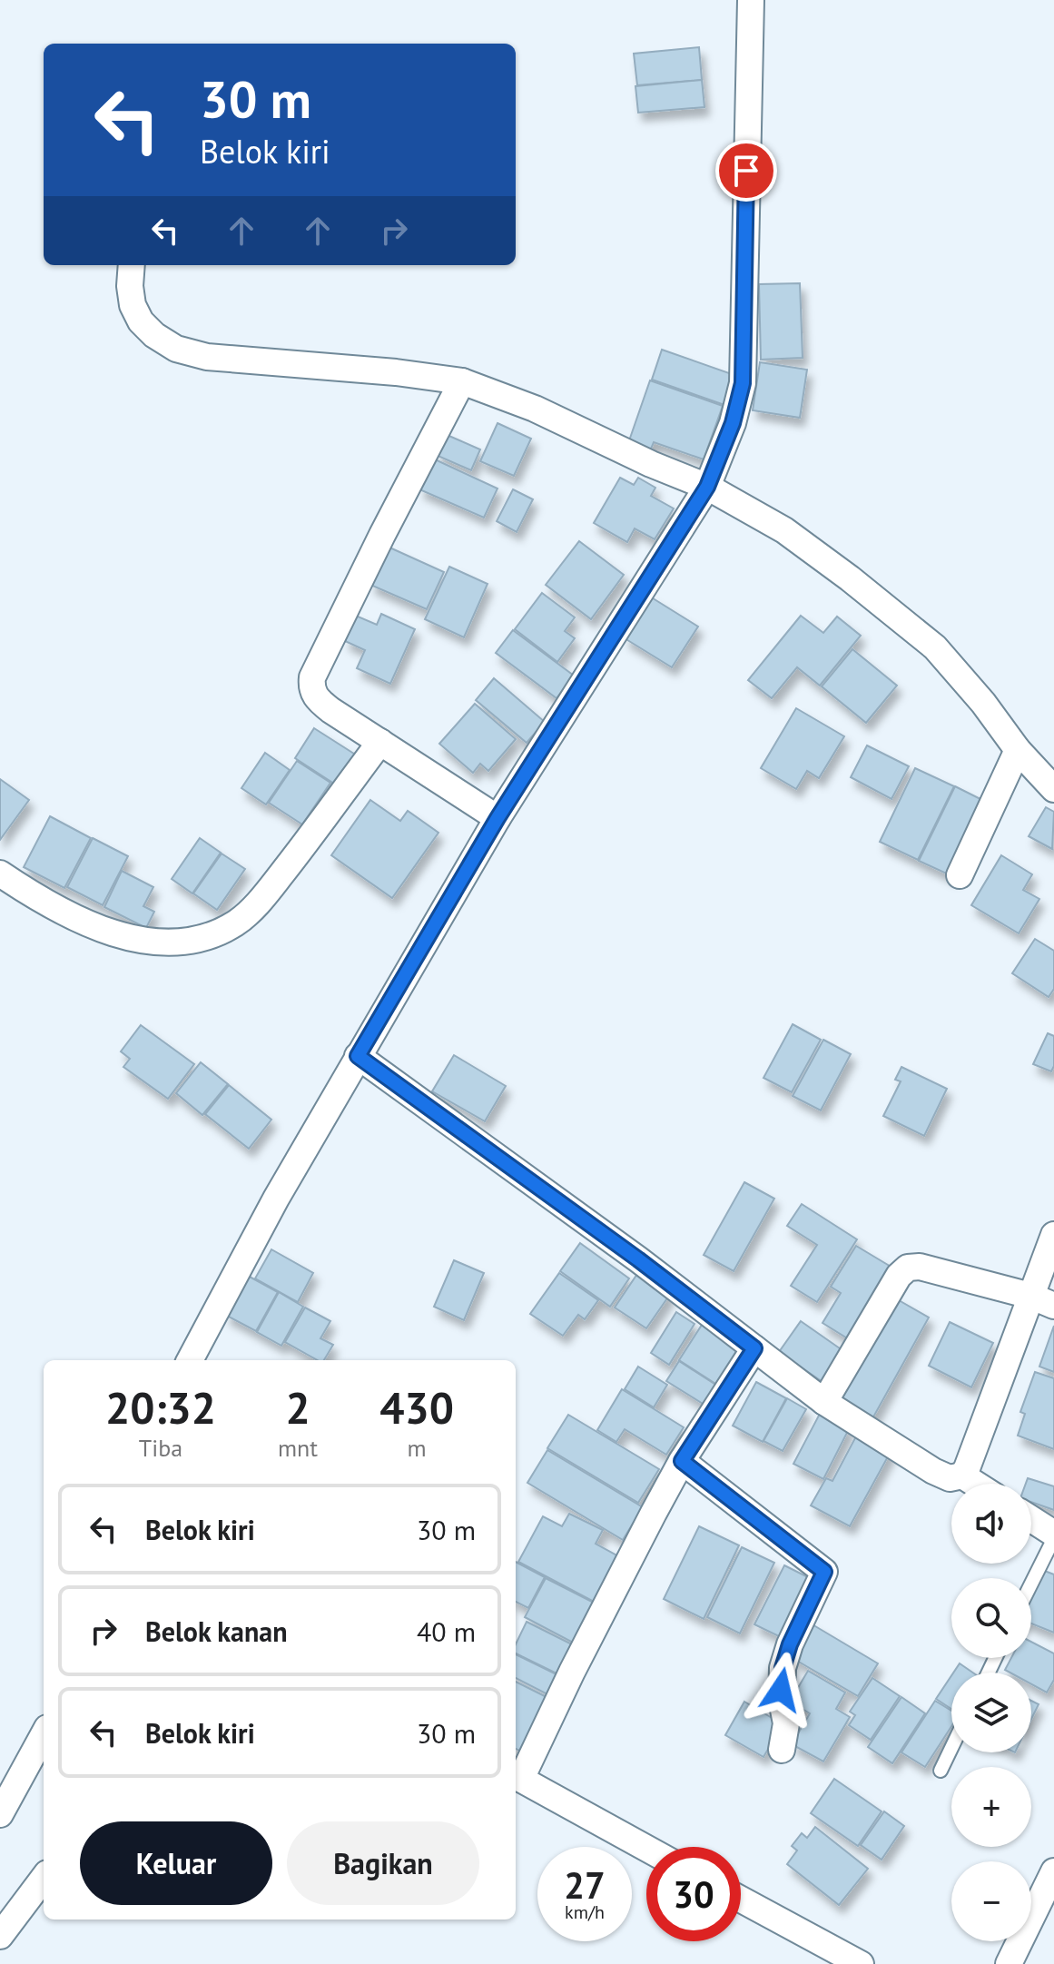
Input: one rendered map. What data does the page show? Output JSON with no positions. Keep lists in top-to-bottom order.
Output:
{
  "page": {
    "turn": ["30 m", "Belok kiri"],
    "eta": [
      "20:32",
      "Tiba",
      "2",
      "mnt",
      "430",
      "m"
    ],
    "map_buttons": ["+", "−"],
    "list": [
      {
        "name": "Belok kiri",
        "value": "30 m"
      },
      {
        "name": "Belok kanan",
        "value": "40 m"
      },
      {
        "name": "Belok kiri",
        "value": "30 m"
      }
    ],
    "buttons": ["Keluar", "Bagikan"],
    "speed": "27 km/h",
    "limit": "30"
  }
}
